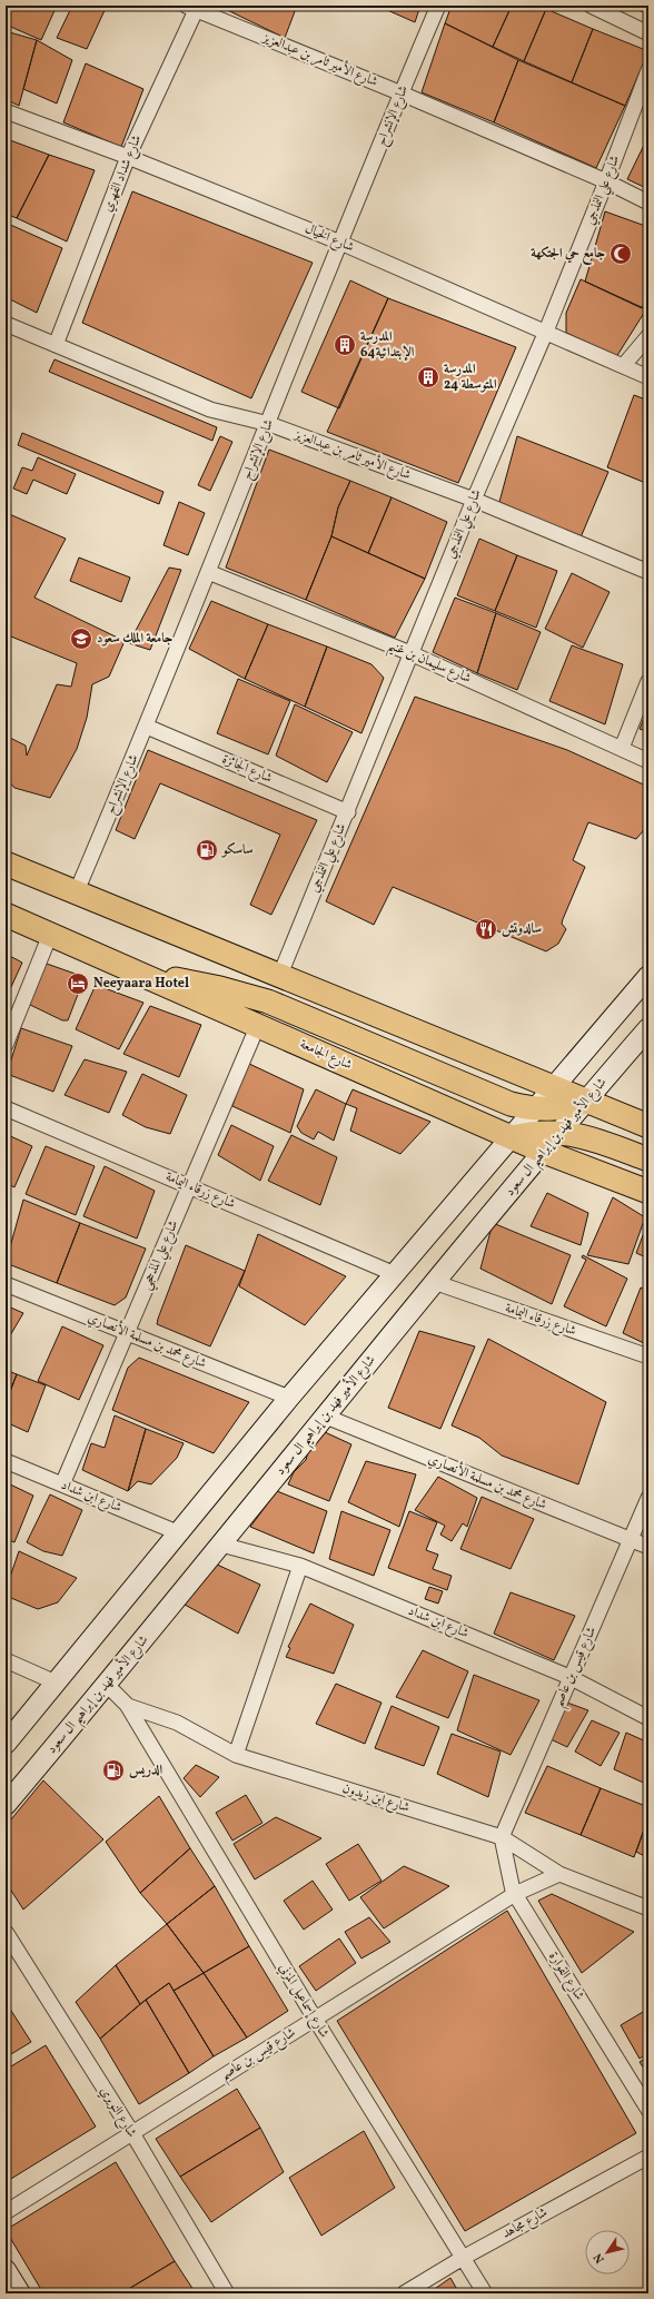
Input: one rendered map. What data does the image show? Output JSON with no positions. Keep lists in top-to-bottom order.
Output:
{
  "streets": {
    "main road": ["شارع الجامعة", "شارع الأمير فهد بن إبراهيم ال سعود"],
    "street": [
      "شارع الأمير ثامر بن عبدالعزيز",
      "شارع الإنشراح",
      "شارع شداد الفهري",
      "شارع علي النمذجي",
      "شارع الخيال",
      "شارع سليمان بن غنيم",
      "شارع الجائزة",
      "شارع زرقاء اليمامة",
      "شارع علي المذحجي",
      "شارع محمد بن مسلمة الأنصاري",
      "شارع ابن شداد",
      "شارع قيس بن عاصم",
      "شارع ابن زيدون",
      "شارع القوارة",
      "شارع إسماعيل المزني",
      "شارع النويري",
      "شارع مجاهد"
    ]
  },
  "crossings": [
    ["شارع الأمير ثامر بن عبدالعزيز", "شارع الإنشراح"],
    ["شارع الأمير ثامر بن عبدالعزيز", "شارع شداد الفهري"],
    ["شارع الأمير ثامر بن عبدالعزيز", "شارع علي النمذجي"],
    ["شارع الإنشراح", "شارع الخيال"],
    ["شارع الإنشراح", "شارع سليمان بن غنيم"],
    ["شارع الإنشراح", "شارع الجائزة"],
    ["شارع شداد الفهري", "شارع الخيال"],
    ["شارع علي النمذجي", "شارع الخيال"],
    ["شارع علي النمذجي", "شارع سليمان بن غنيم"],
    ["شارع علي النمذجي", "شارع الجائزة"],
    ["شارع الجامعة", "شارع الأمير فهد بن إبراهيم ال سعود"],
    ["شارع الجامعة", "شارع علي المذحجي"],
    ["شارع الأمير فهد بن إبراهيم ال سعود", "شارع زرقاء اليمامة"],
    ["شارع الأمير فهد بن إبراهيم ال سعود", "شارع محمد بن مسلمة الأنصاري"],
    ["شارع الأمير فهد بن إبراهيم ال سعود", "شارع ابن شداد"],
    ["شارع الأمير فهد بن إبراهيم ال سعود", "شارع ابن زيدون"],
    ["شارع زرقاء اليمامة", "شارع علي المذحجي"],
    ["شارع علي المذحجي", "شارع محمد بن مسلمة الأنصاري"],
    ["شارع علي المذحجي", "شارع ابن شداد"],
    ["شارع محمد بن مسلمة الأنصاري", "شارع قيس بن عاصم"],
    ["شارع ابن شداد", "شارع قيس بن عاصم"],
    ["شارع قيس بن عاصم", "شارع ابن زيدون"],
    ["شارع قيس بن عاصم", "شارع القوارة"],
    ["شارع قيس بن عاصم", "شارع إسماعيل المزني"],
    ["شارع قيس بن عاصم", "شارع النويري"],
    ["شارع ابن زيدون", "شارع القوارة"],
    ["شارع ابن زيدون", "شارع إسماعيل المزني"],
    ["شارع إسماعيل المزني", "شارع مجاهد"]
  ],
  "places": {
    "mosque": ["جامع حي الجتكهة"],
    "building": ["المدرسة الإبتدائية64", "المدرسة المتوسطة 24"],
    "school or university": ["جامعة الملك سعود"],
    "fuel station": ["ساسكو", "الدريس"],
    "restaurant": ["سالدوتش"],
    "hotel": ["Neeyaara Hotel"]
  },
  "north": "bottom left"
}
